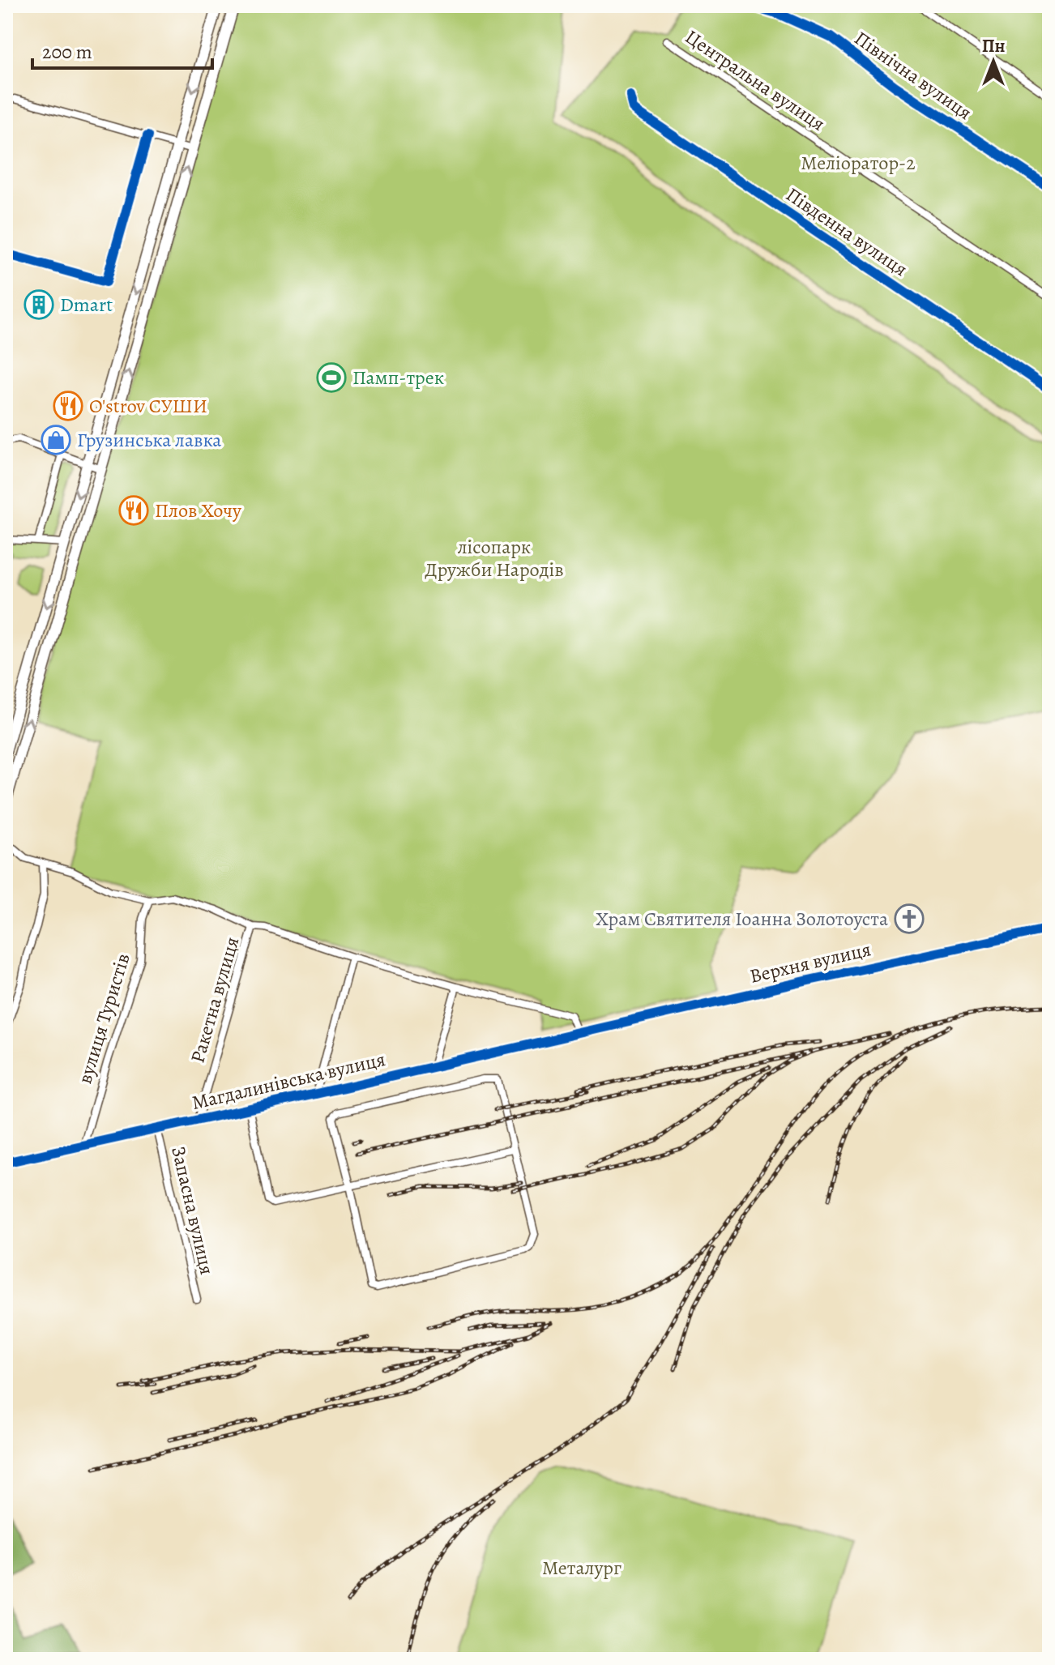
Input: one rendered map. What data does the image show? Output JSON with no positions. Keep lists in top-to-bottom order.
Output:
{
  "streets": {
    "street": [
      "Північна вулиця",
      "Центральна вулиця",
      "Південна вулиця",
      "Верхня вулиця",
      "Ракетна вулиця",
      "вулиця Туристів",
      "Магдалинівська вулиця",
      "Запасна вулиця"
    ]
  },
  "crossings": [
    ["Верхня вулиця", "Магдалинівська вулиця"],
    ["Ракетна вулиця", "Магдалинівська вулиця"],
    ["вулиця Туристів", "Магдалинівська вулиця"],
    ["Магдалинівська вулиця", "Запасна вулиця"]
  ],
  "parks": ["Меліоратор-2", "лісопарк Дружби Народів", "Металург"],
  "places": {
    "building": ["Dmart"],
    "sports": ["Памп-трек"],
    "restaurant": ["O'strov СУШИ", "Плов Хочу"],
    "shop": ["Грузинська лавка"],
    "church": ["Храм Святителя Іоанна Золотоуста"]
  },
  "scale_bar": "200 m",
  "north": "top"
}
